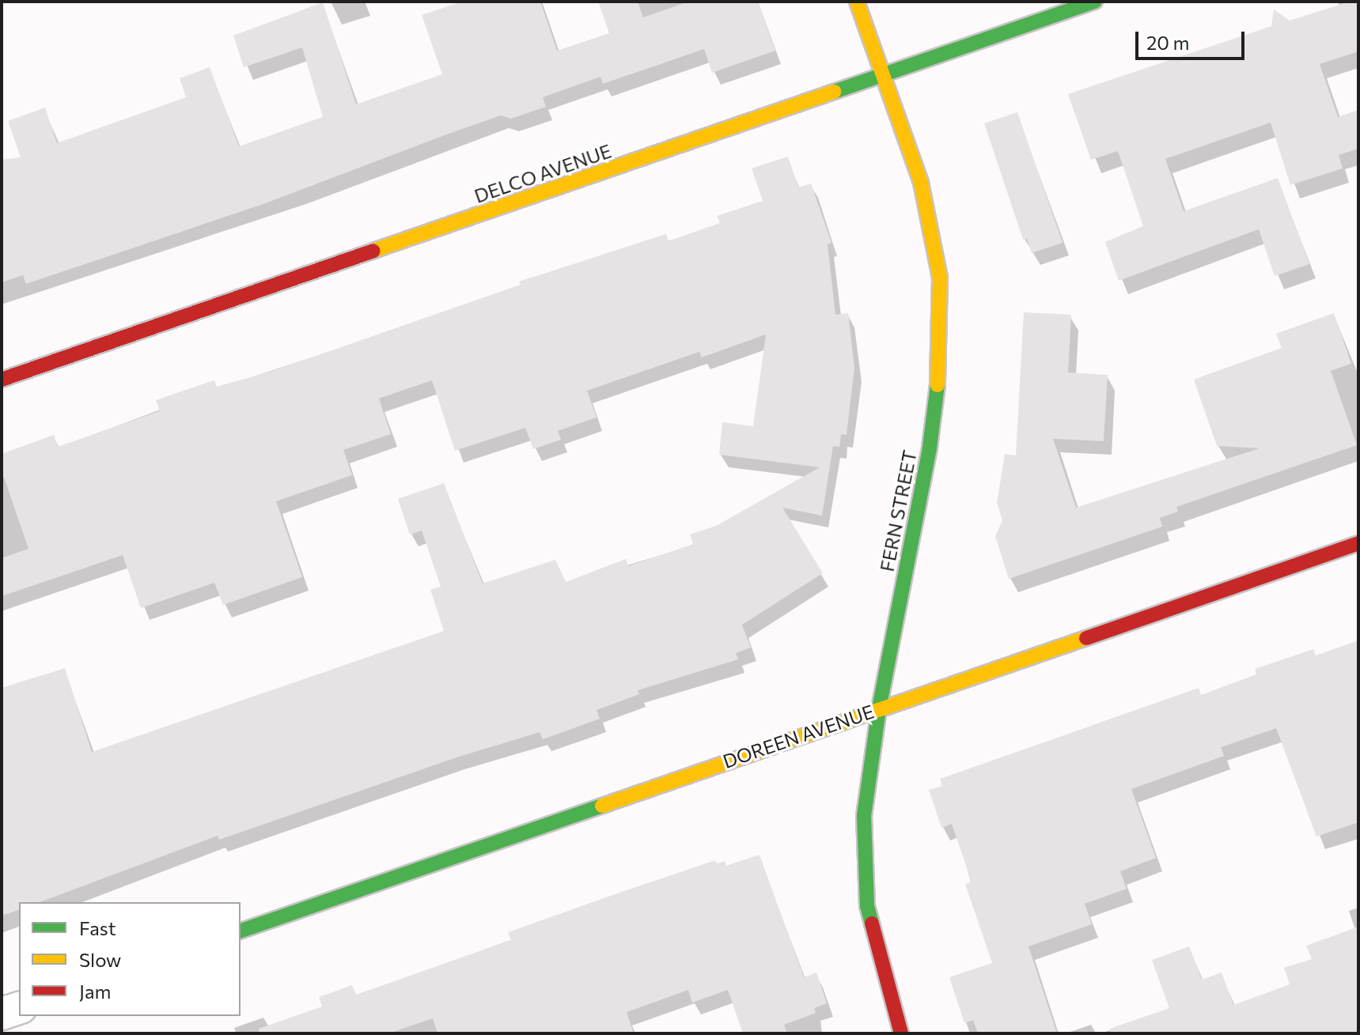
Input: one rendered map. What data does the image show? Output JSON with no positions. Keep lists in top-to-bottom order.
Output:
{
  "streets": {
    "street": ["DELCO AVENUE", "FERN STREET", "DOREEN AVENUE"]
  },
  "crossings": [
    ["DELCO AVENUE", "FERN STREET"],
    ["FERN STREET", "DOREEN AVENUE"]
  ],
  "legend": ["Fast", "Slow", "Jam"],
  "scale_bar": "20 m"
}
